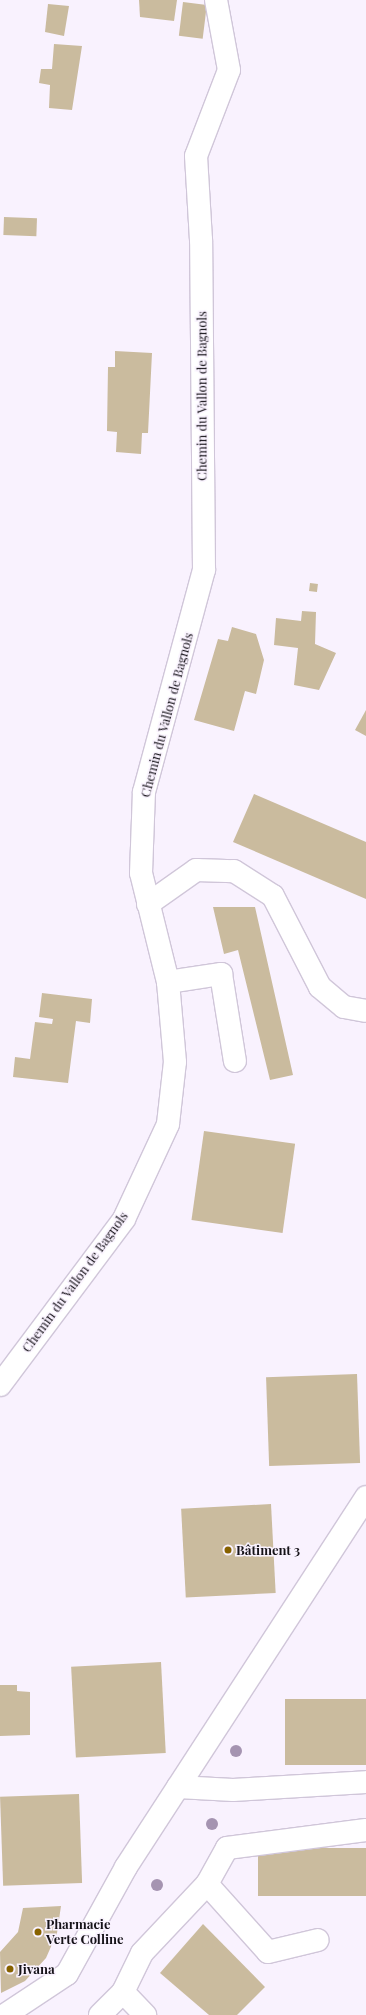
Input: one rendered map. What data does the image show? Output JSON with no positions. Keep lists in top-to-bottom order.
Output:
{
  "streets": {
    "street": ["Chemin du Vallon de Bagnols"]
  },
  "places": ["Bâtiment 3", "Pharmacie Verte Colline", "Jivana"]
}
